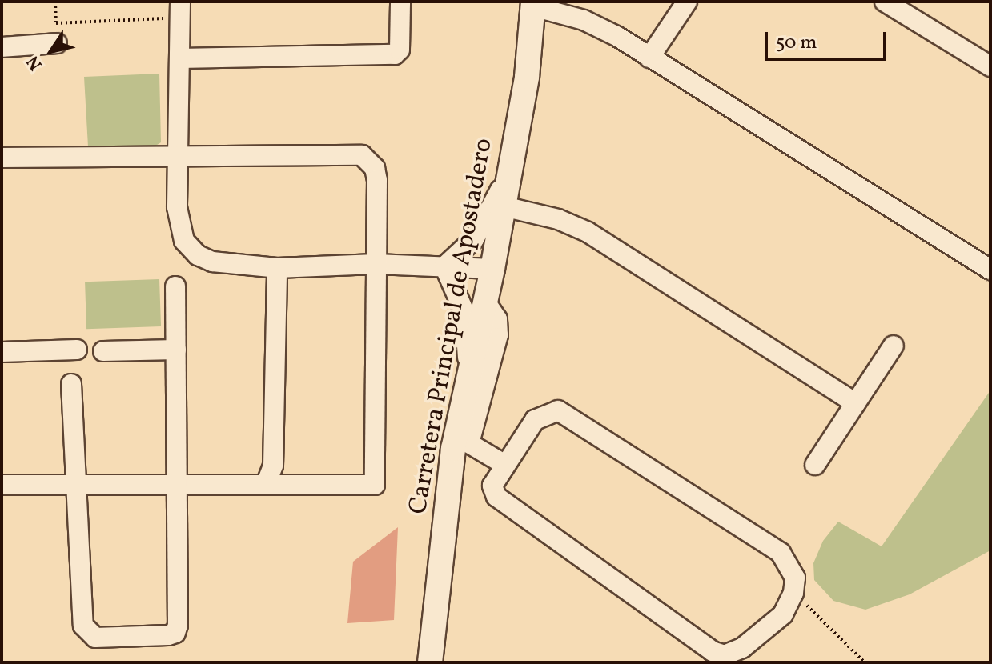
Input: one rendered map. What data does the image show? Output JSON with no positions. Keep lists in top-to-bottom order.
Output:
{
  "streets": {
    "street": ["Carretera Principal de Apostadero"]
  },
  "scale_bar": "50 m",
  "north": "bottom left"
}
